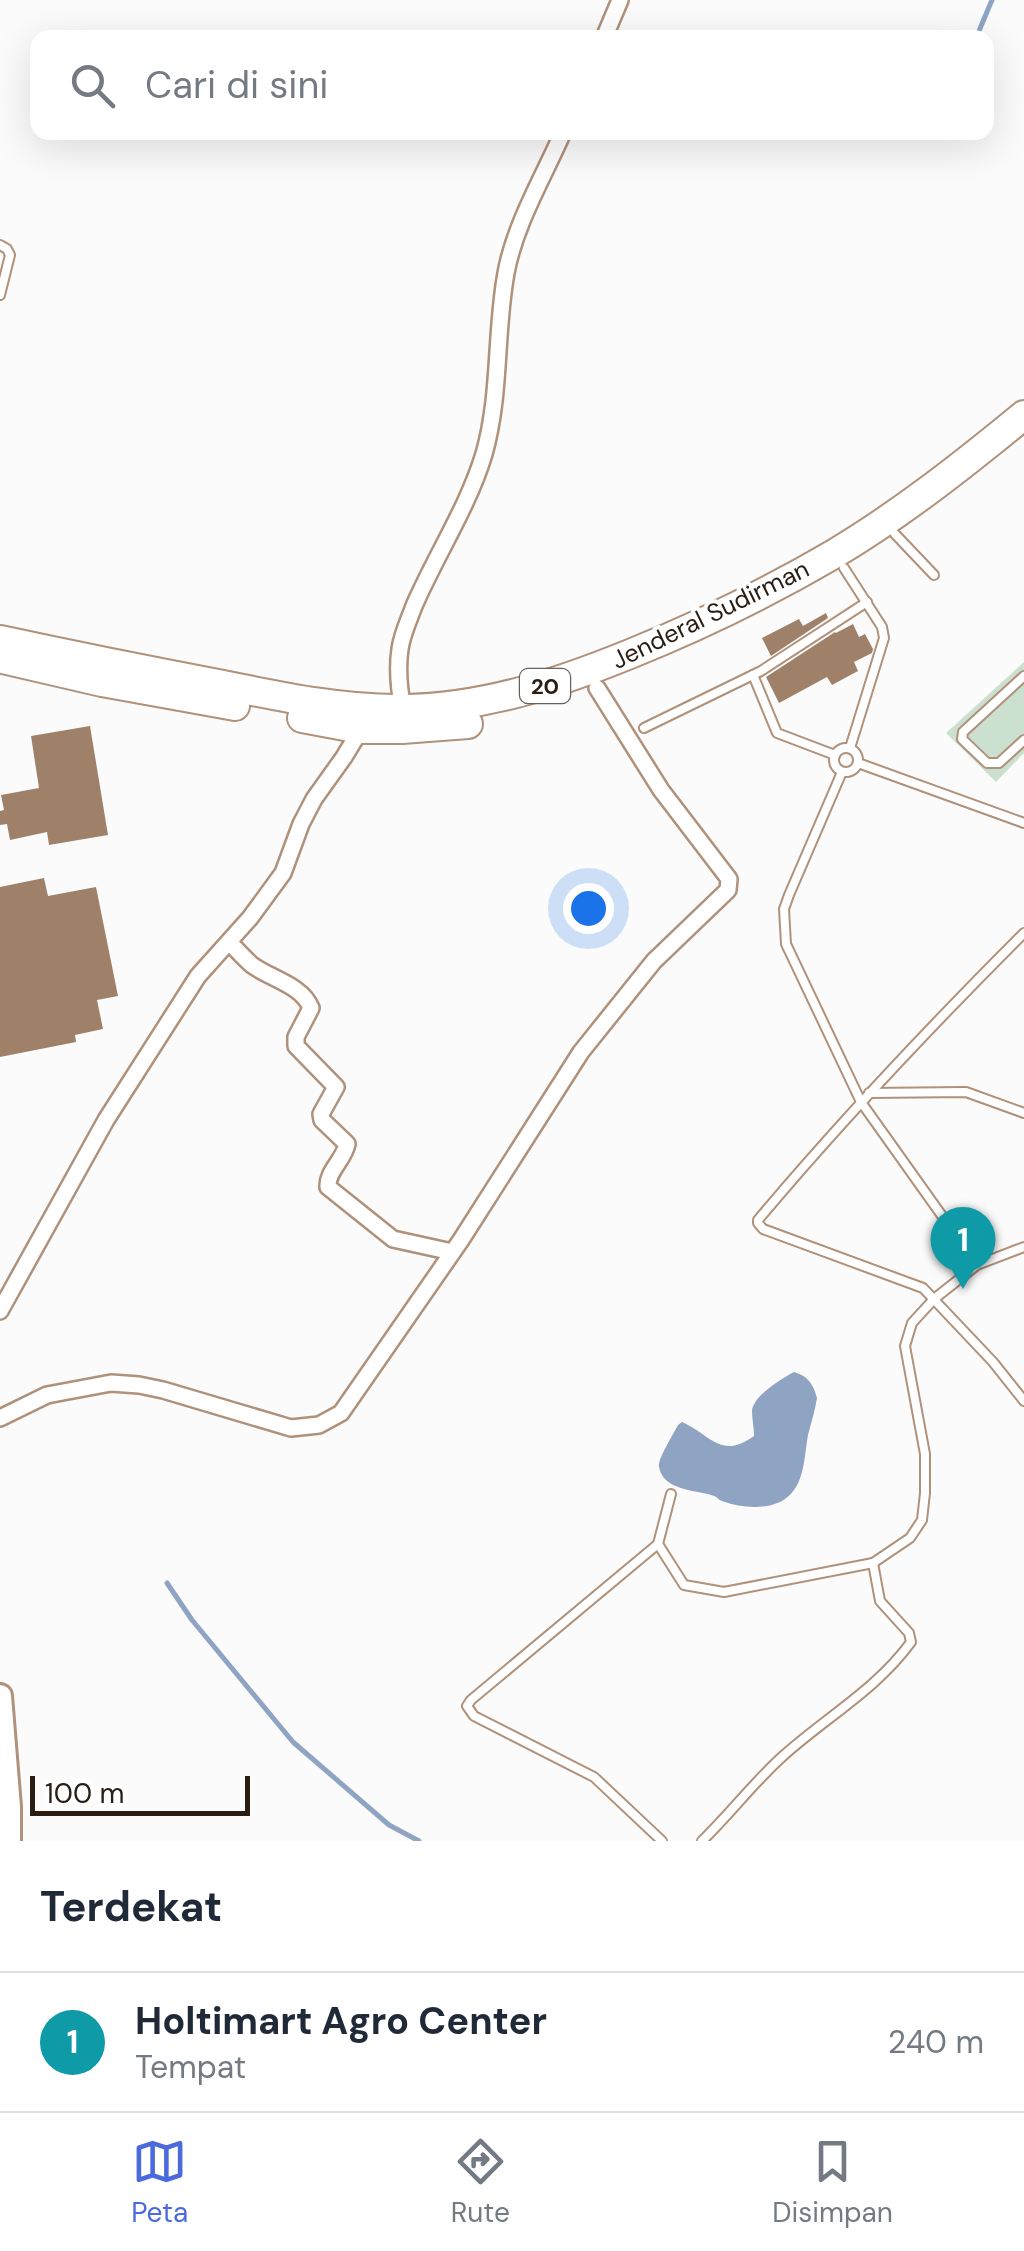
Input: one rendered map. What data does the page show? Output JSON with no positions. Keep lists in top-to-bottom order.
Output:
{
  "streets": {
    "highway": ["Jenderal Sudirman", "20"]
  },
  "crossings": [
    ["Jenderal Sudirman", "20"]
  ],
  "scale_bar": "100 m",
  "page": {
    "search": "Cari di sini",
    "pins": "1",
    "scale": "100 m",
    "heading": "Terdekat",
    "list": [
      {
        "mark": "1",
        "name": "Holtimart Agro Center",
        "note": "Tempat",
        "value": "240 m"
      }
    ],
    "nav": ["Peta", "Rute", "Disimpan"]
  }
}
